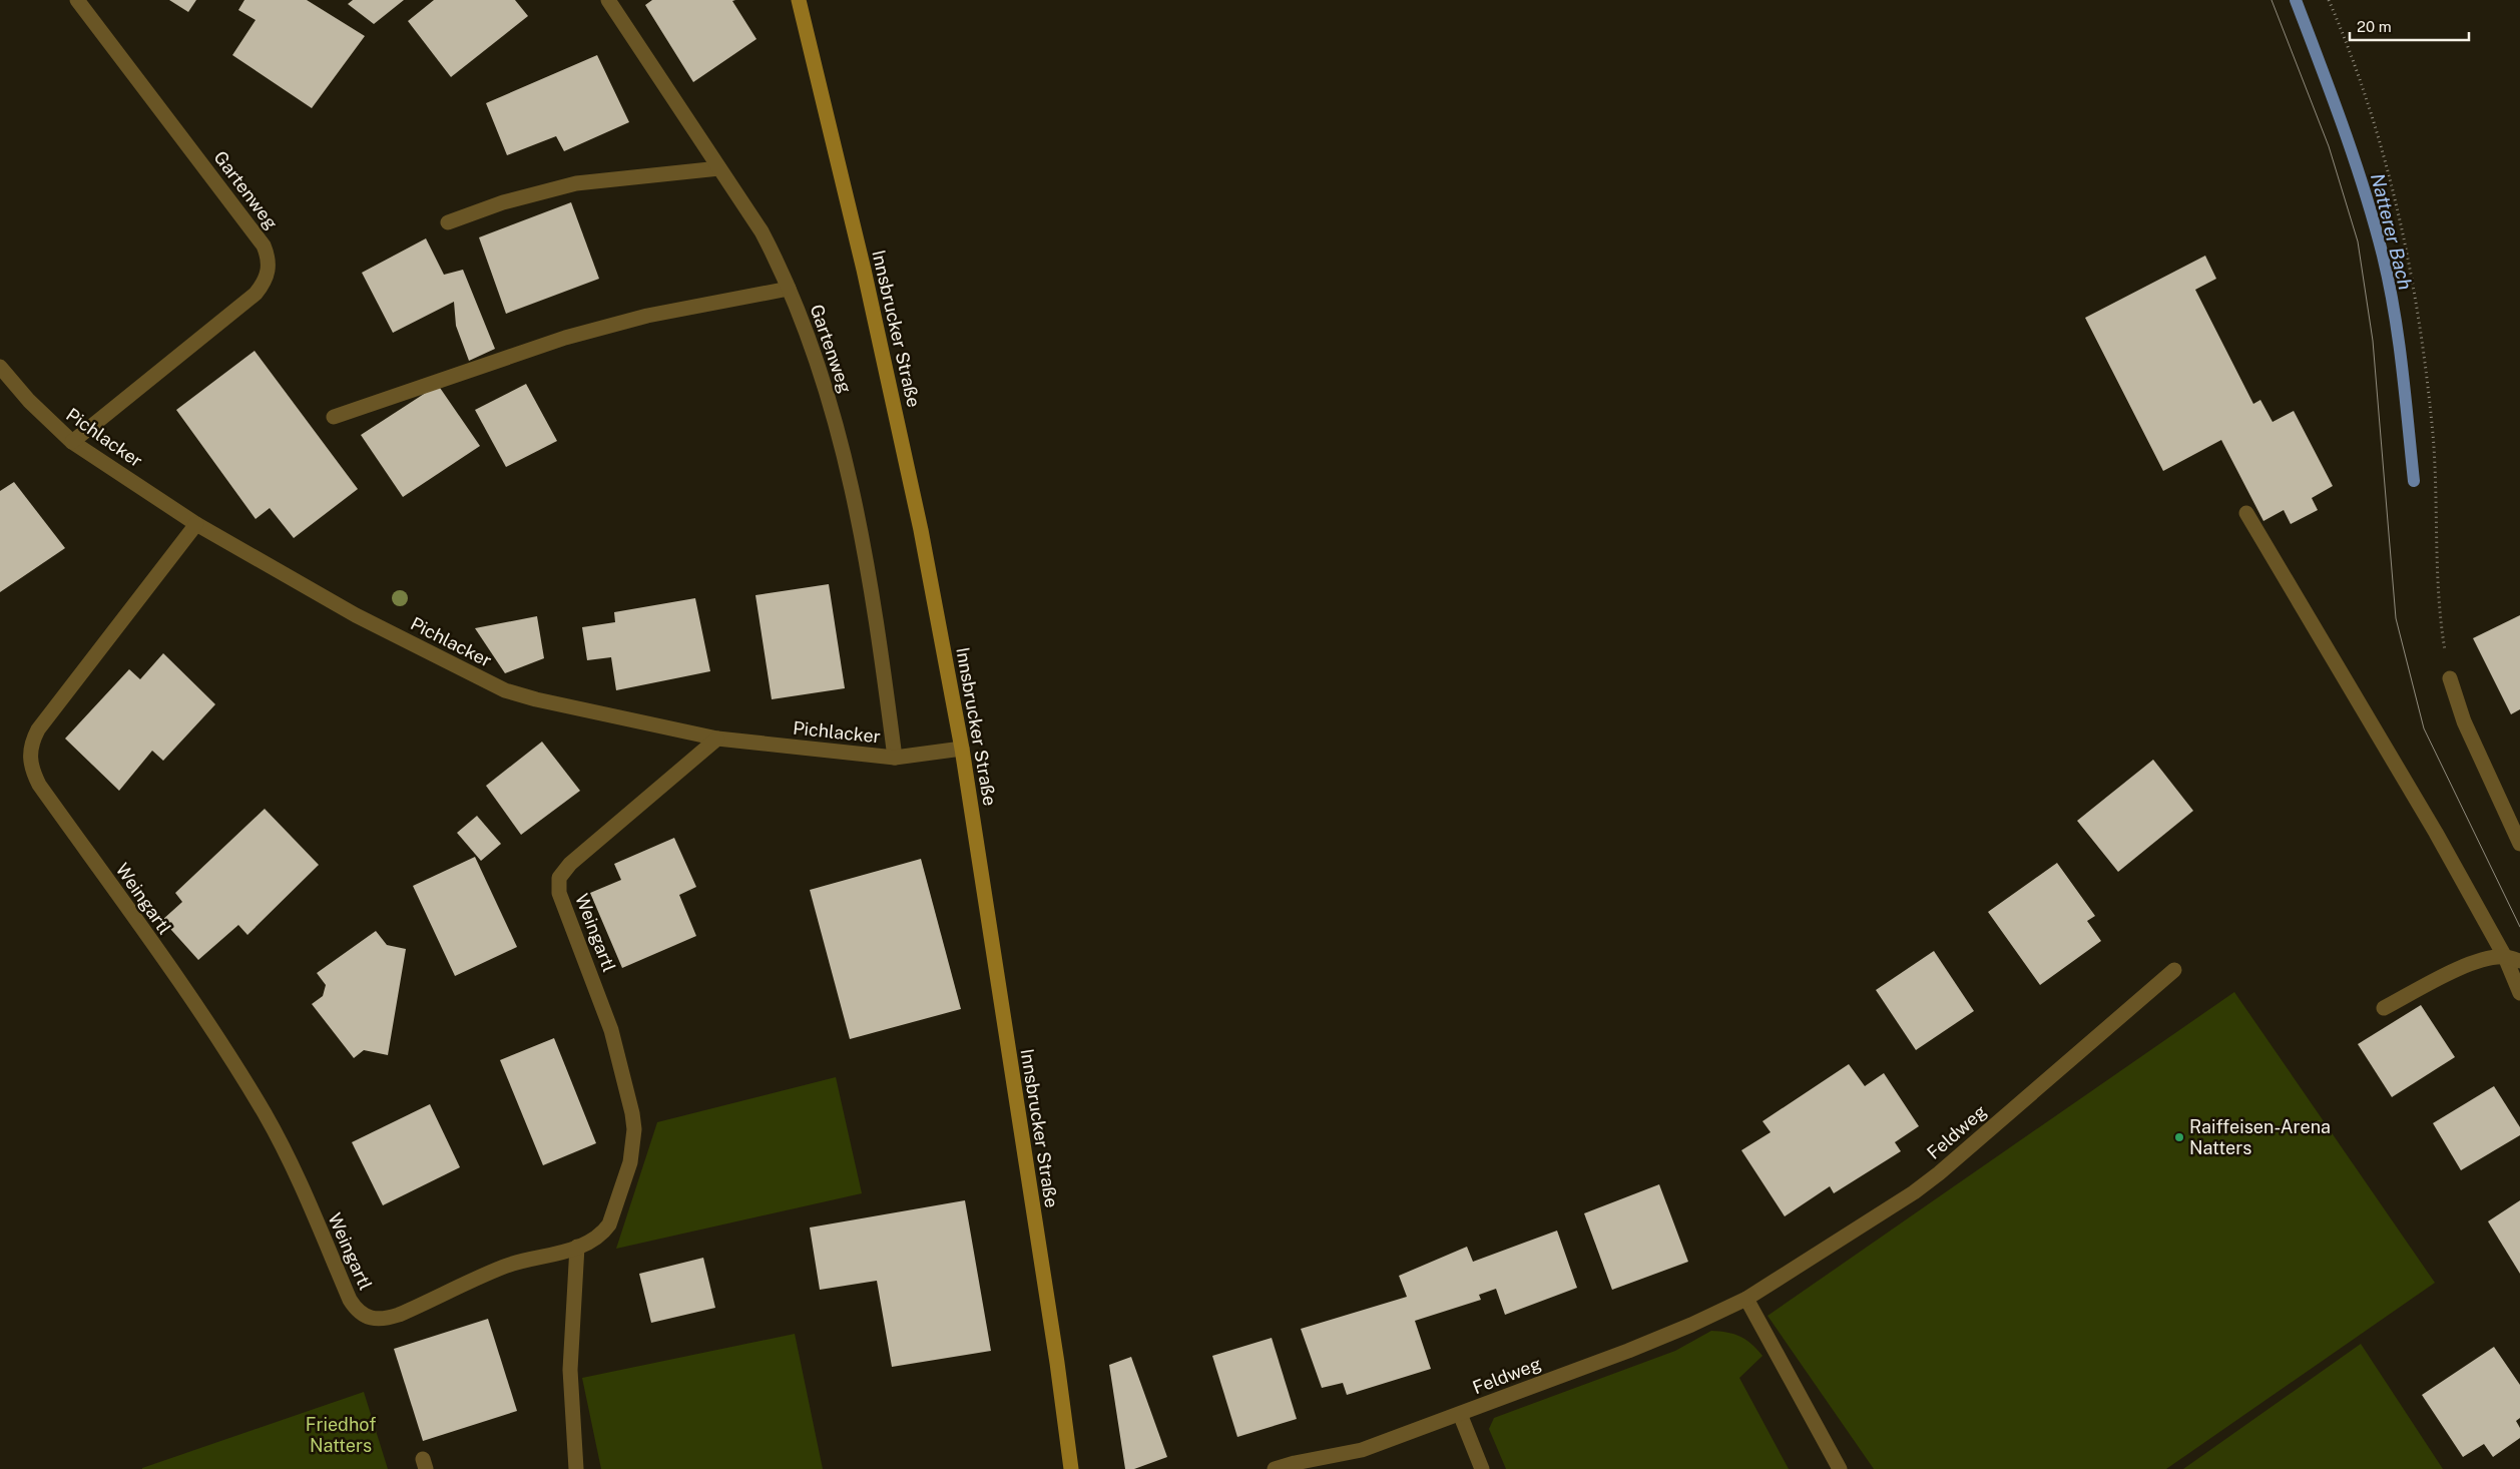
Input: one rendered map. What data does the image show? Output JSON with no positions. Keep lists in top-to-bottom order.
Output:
{
  "streets": {
    "street": [
      "Gartenweg",
      "Innsbrucker Straße",
      "Pichlacker",
      "Weingartl",
      "Feldweg"
    ]
  },
  "crossings": [
    ["Gartenweg", "Pichlacker"],
    ["Innsbrucker Straße", "Pichlacker"],
    ["Pichlacker", "Weingartl"]
  ],
  "water": ["Natterer Bach"],
  "parks": ["Friedhof Natters"],
  "places": ["Raiffeisen-Arena Natters"],
  "scale_bar": "20 m"
}
